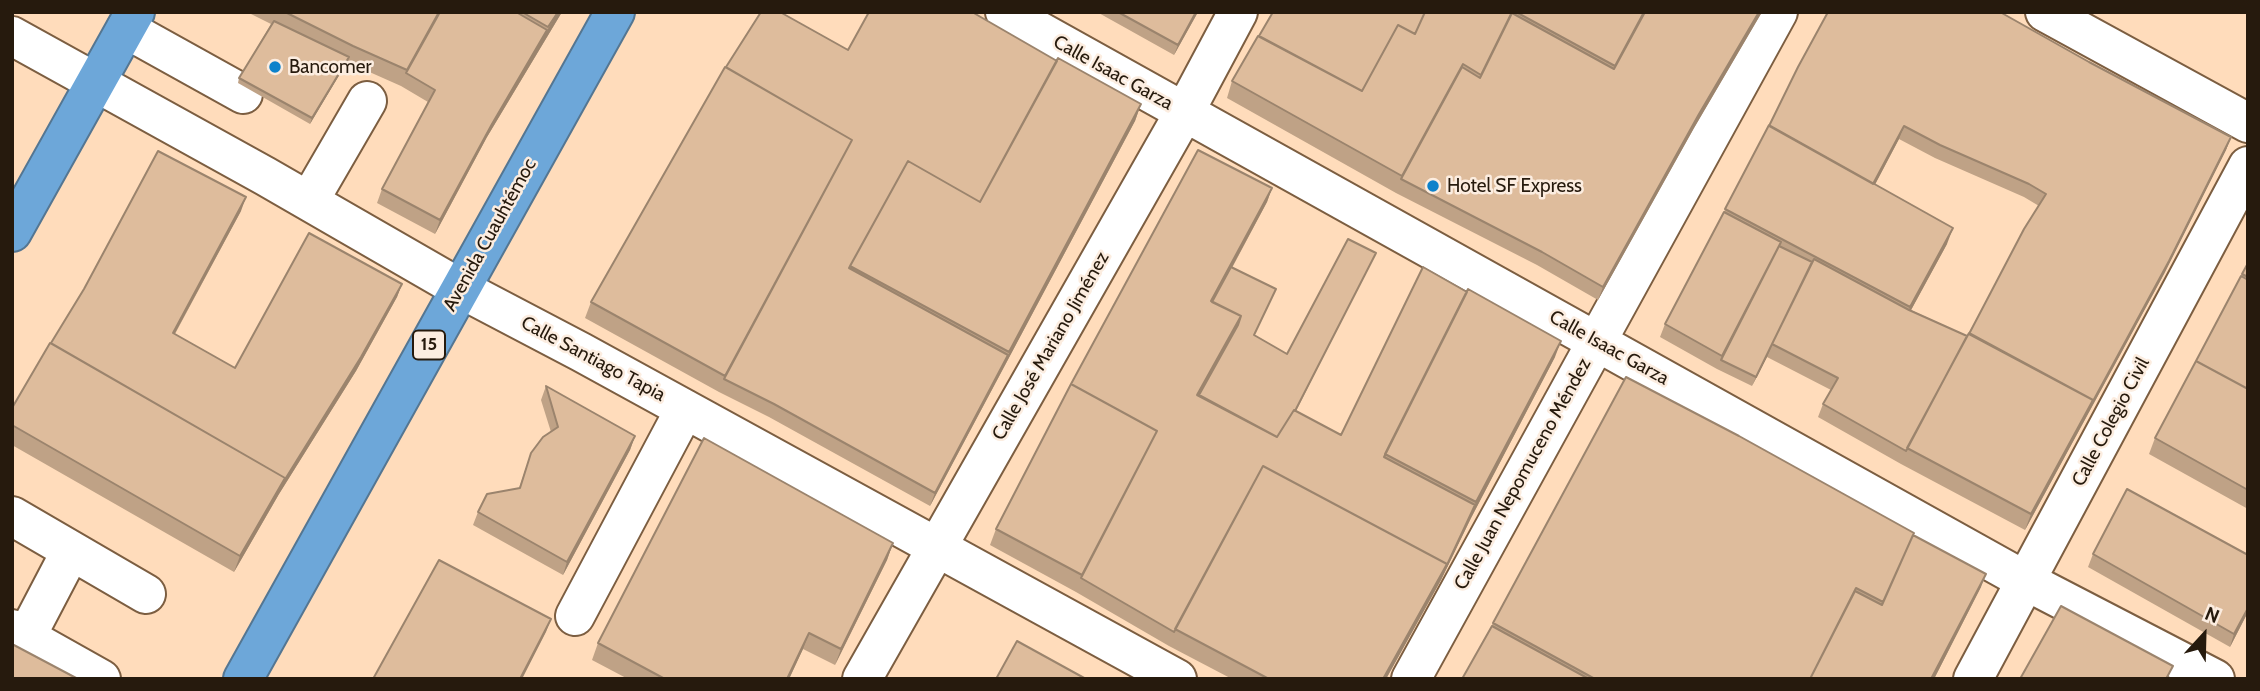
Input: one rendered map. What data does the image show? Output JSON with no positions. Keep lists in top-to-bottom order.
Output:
{
  "streets": {
    "highway": ["Avenida Cuauhtémoc", "15"],
    "street": [
      "Calle Isaac Garza",
      "Calle José Mariano Jiménez",
      "Calle Santiago Tapia",
      "Calle Colegio Civil",
      "Calle Juan Nepomuceno Méndez"
    ]
  },
  "crossings": [
    ["Calle Isaac Garza", "Calle José Mariano Jiménez"],
    ["Calle Isaac Garza", "Calle Colegio Civil"],
    ["Calle Isaac Garza", "Calle Juan Nepomuceno Méndez"],
    ["Avenida Cuauhtémoc", "Calle Santiago Tapia"],
    ["Calle José Mariano Jiménez", "Calle Santiago Tapia"]
  ],
  "places": ["Bancomer", "Hotel SF Express"],
  "north": "top"
}
